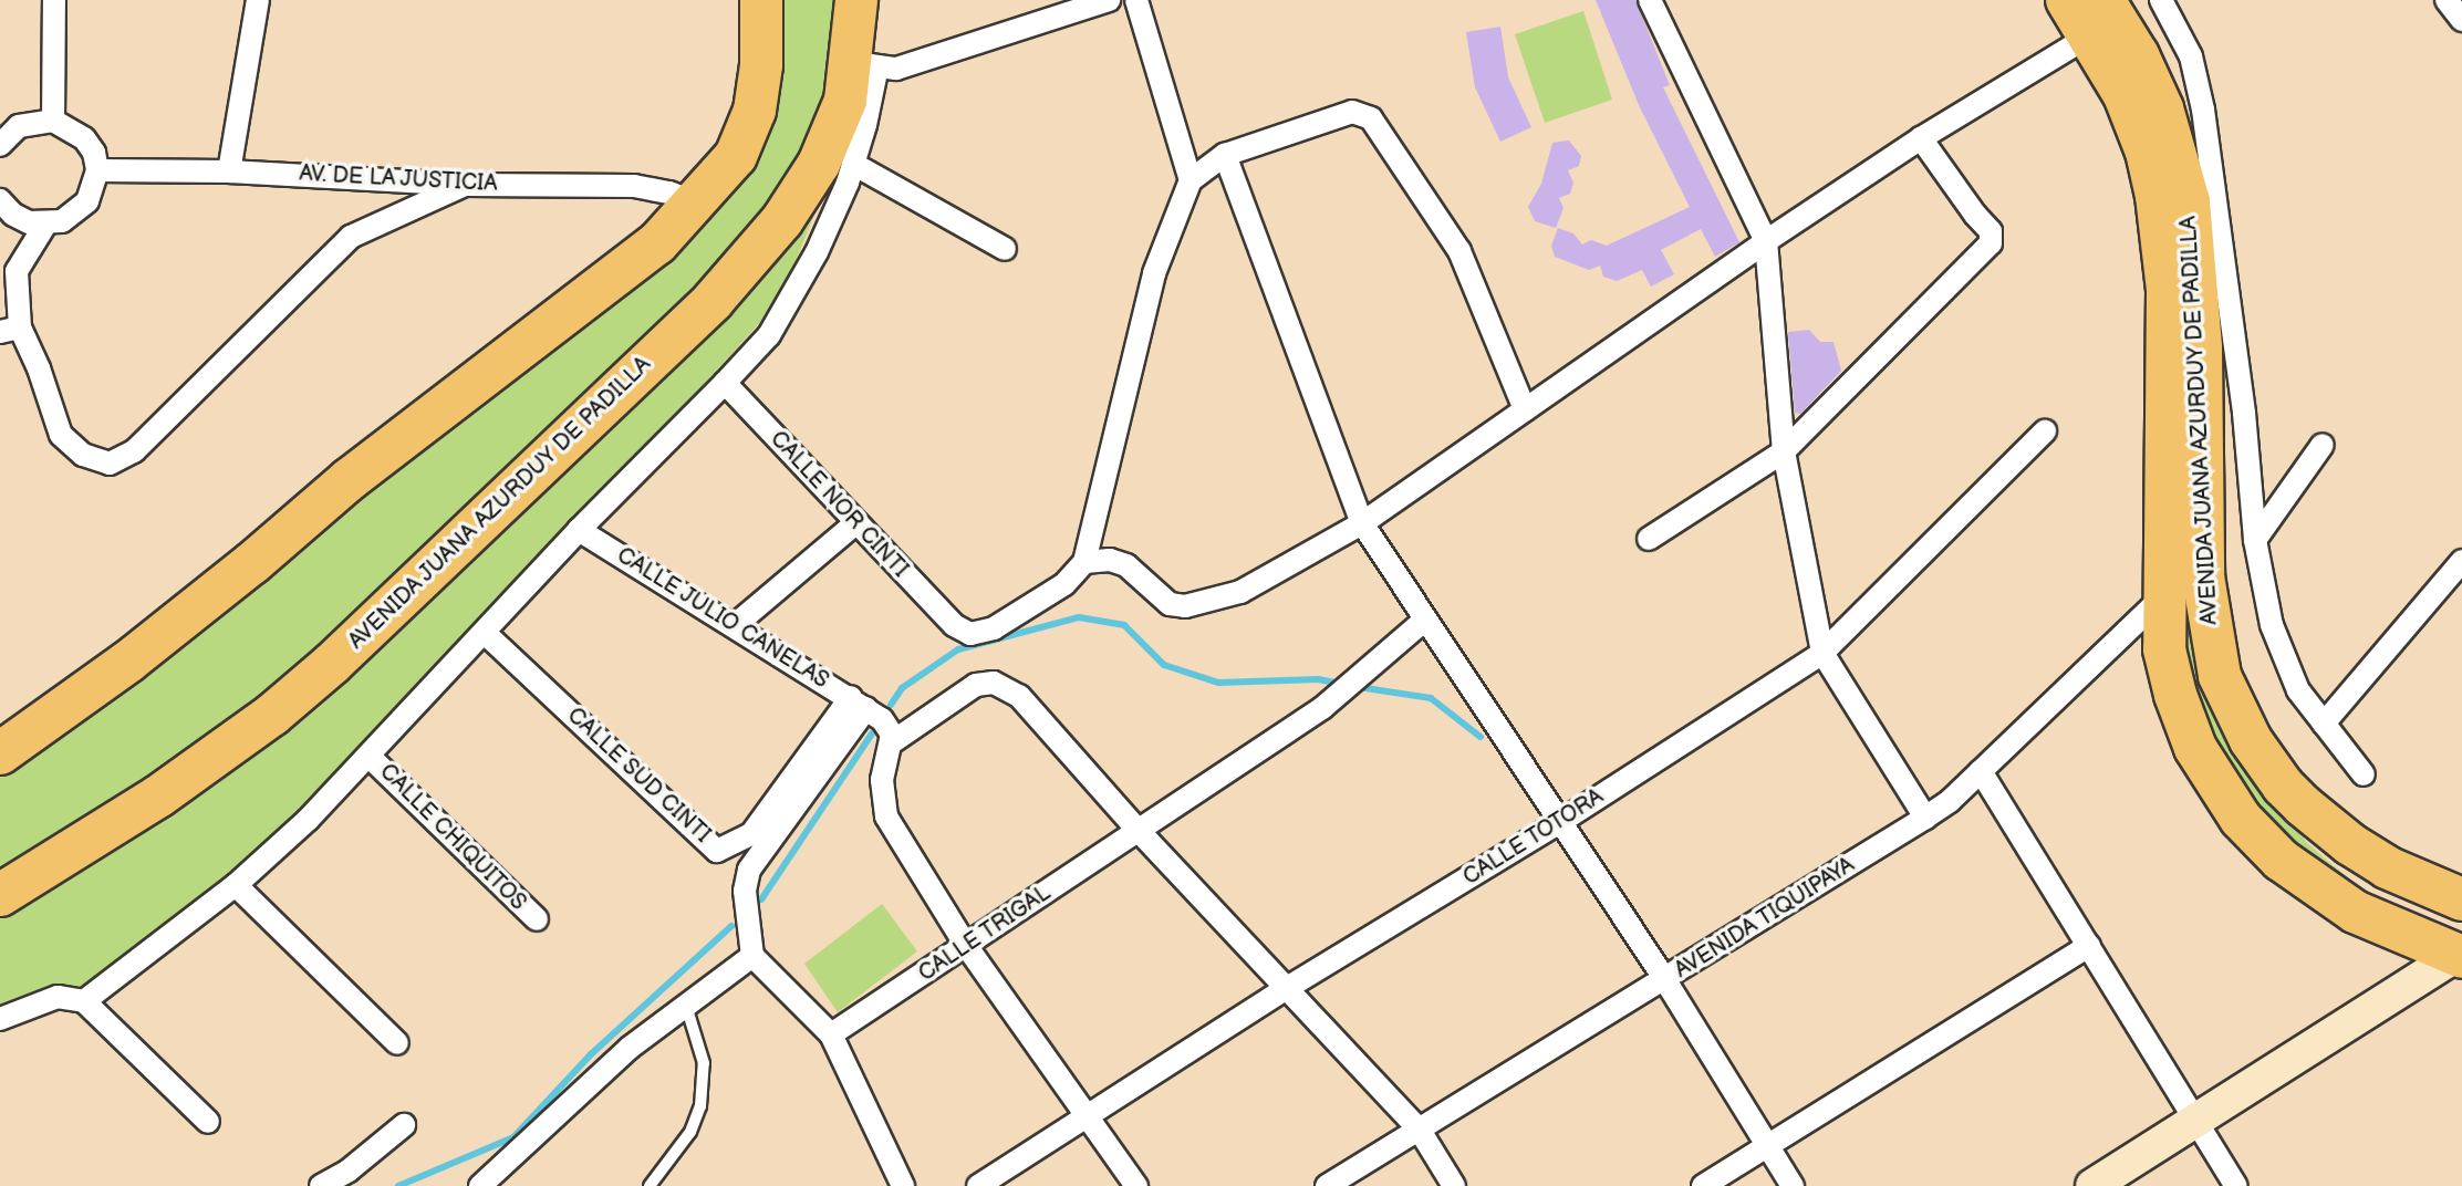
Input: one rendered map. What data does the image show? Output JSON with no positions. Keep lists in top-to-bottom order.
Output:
{
  "streets": {
    "highway": ["AVENIDA JUANA AZURDUY DE PADILLA"],
    "street": [
      "AV. DE LA JUSTICIA",
      "CALLE NOR CINTI",
      "CALLE JULIO CANELAS",
      "CALLE SUD CINTI",
      "CALLE CHIQUITOS",
      "CALLE TOTORA",
      "AVENIDA TIQUIPAYA",
      "CALLE TRIGAL"
    ]
  },
  "crossings": [
    ["AVENIDA JUANA AZURDUY DE PADILLA", "AVENIDA TIQUIPAYA"],
    ["CALLE JULIO CANELAS", "CALLE SUD CINTI"]
  ]
}
